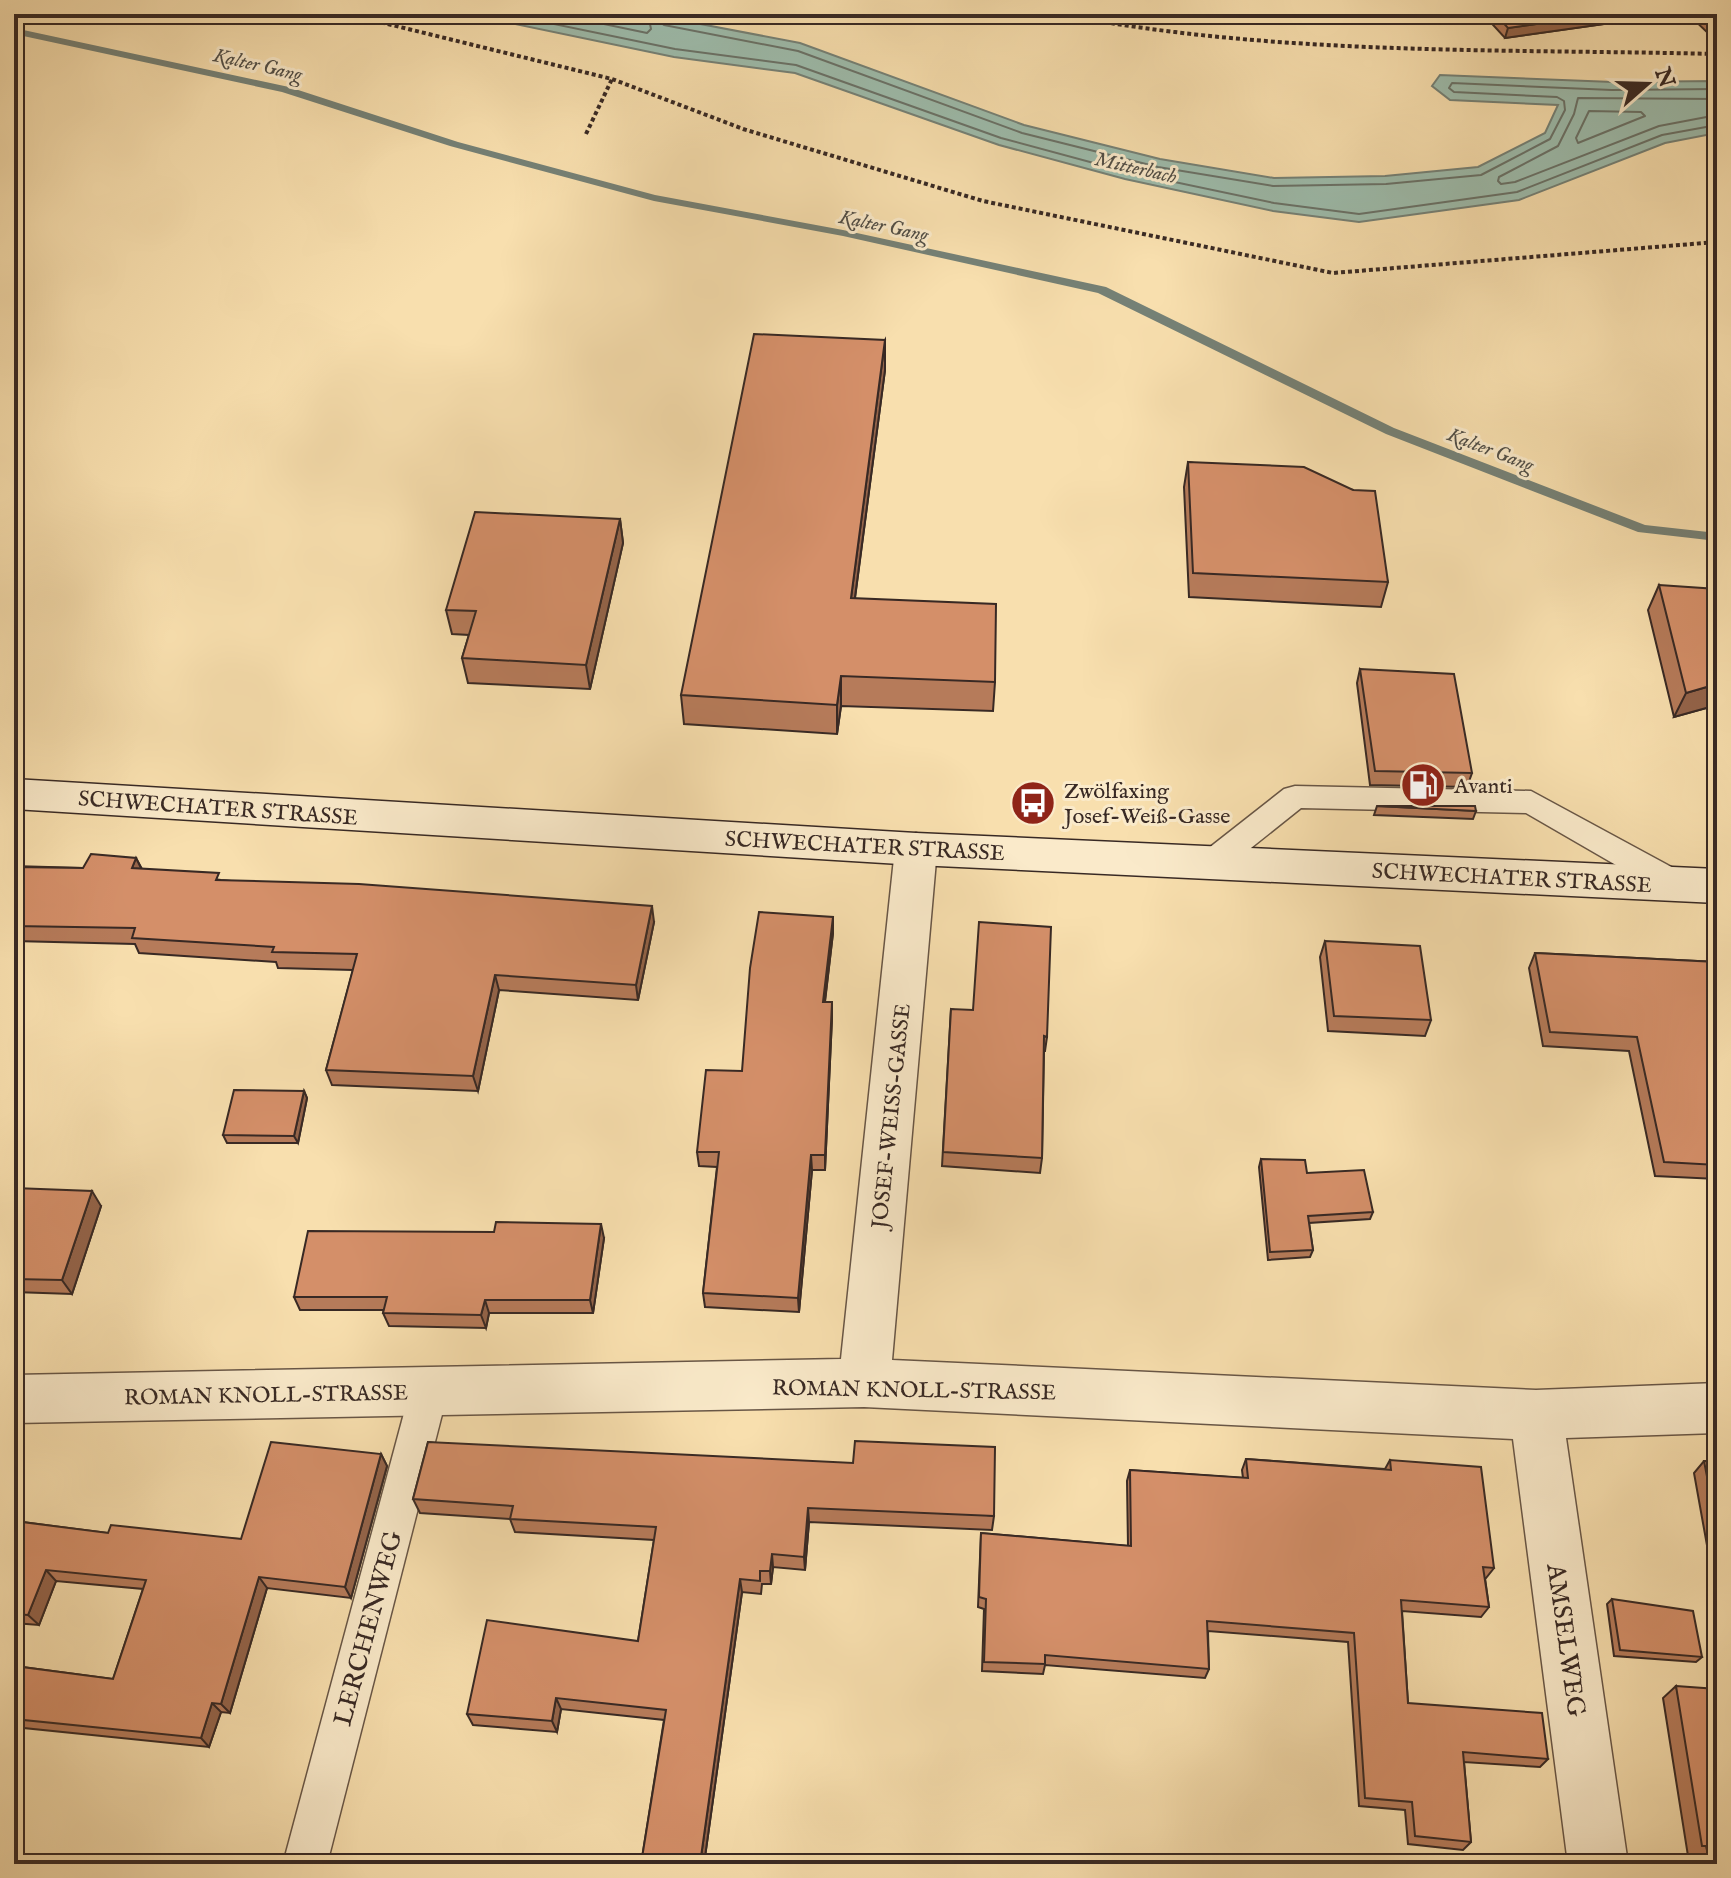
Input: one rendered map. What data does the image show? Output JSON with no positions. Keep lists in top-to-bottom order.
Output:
{
  "streets": {
    "street": [
      "SCHWECHATER STRASSE",
      "JOSEF-WEISS-GASSE",
      "ROMAN KNOLL-STRASSE",
      "AMSELWEG"
    ],
    "lane": ["LERCHENWEG"]
  },
  "crossings": [
    ["SCHWECHATER STRASSE", "JOSEF-WEISS-GASSE"],
    ["JOSEF-WEISS-GASSE", "ROMAN KNOLL-STRASSE"],
    ["ROMAN KNOLL-STRASSE", "LERCHENWEG"],
    ["ROMAN KNOLL-STRASSE", "AMSELWEG"]
  ],
  "water": ["Kalter Gang", "Mitterbach"],
  "places": {
    "fuel station": ["Avanti"],
    "bus stop": ["Zwölfaxing Josef-Weiß-Gasse"]
  },
  "north": "right"
}
